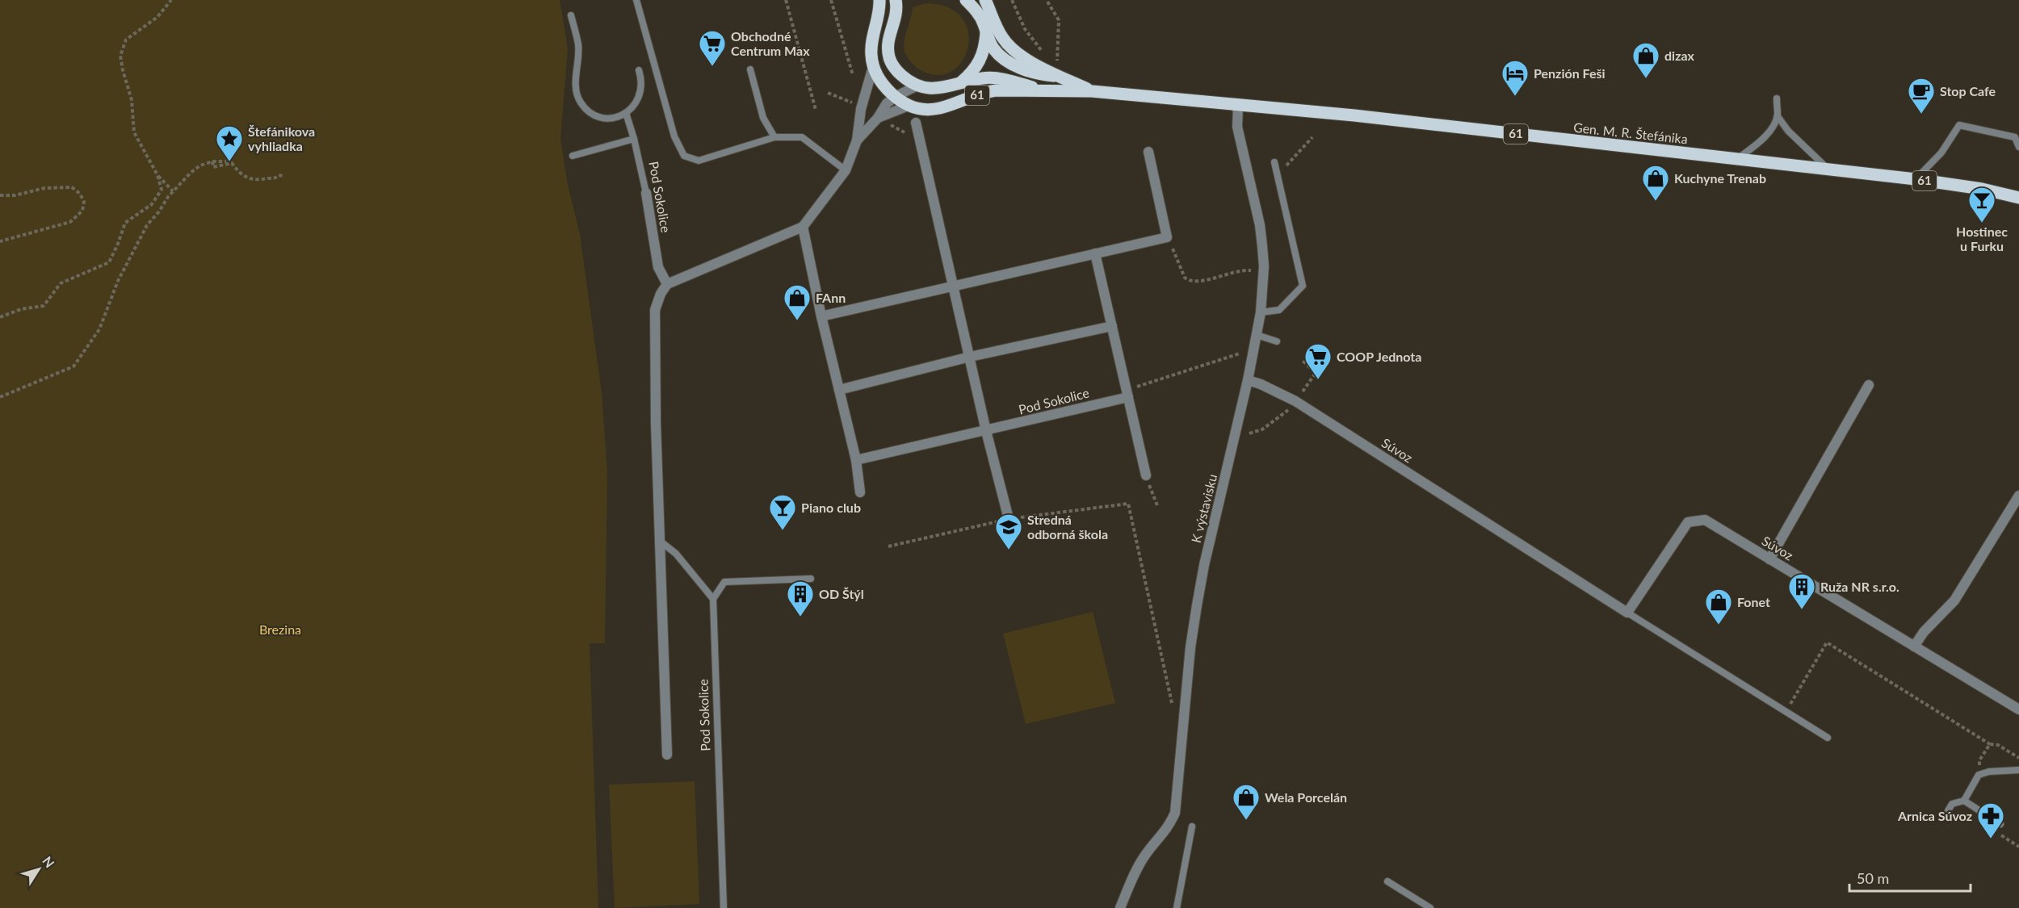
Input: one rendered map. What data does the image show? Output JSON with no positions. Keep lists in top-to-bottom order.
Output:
{
  "streets": {
    "main road": ["61", "Gen. M. R. Štefánika"],
    "street": ["Pod Sokolice", "Súvoz", "K výstavisku"]
  },
  "crossings": [
    ["61", "Gen. M. R. Štefánika"],
    ["61", "K výstavisku"],
    ["Gen. M. R. Štefánika", "K výstavisku"],
    ["Súvoz", "K výstavisku"]
  ],
  "parks": ["Brezina"],
  "places": {
    "supermarket": ["Obchodné Centrum Max", "COOP Jednota"],
    "shop": [
      "dizax",
      "Kuchyne Trenab",
      "FAnn",
      "Fonet",
      "Wela Porcelán"
    ],
    "hotel": ["Penzión Feši"],
    "cafe": ["Stop Cafe"],
    "place": ["Štefánikova vyhliadka"],
    "bar": ["Hostinec u Furku", "Piano club"],
    "school or university": ["Stredná odborná škola"],
    "building": ["Ruža NR s.r.o.", "OD Štýl"],
    "pharmacy": ["Arnica Súvoz"]
  },
  "scale_bar": "50 m",
  "north": "top right"
}
